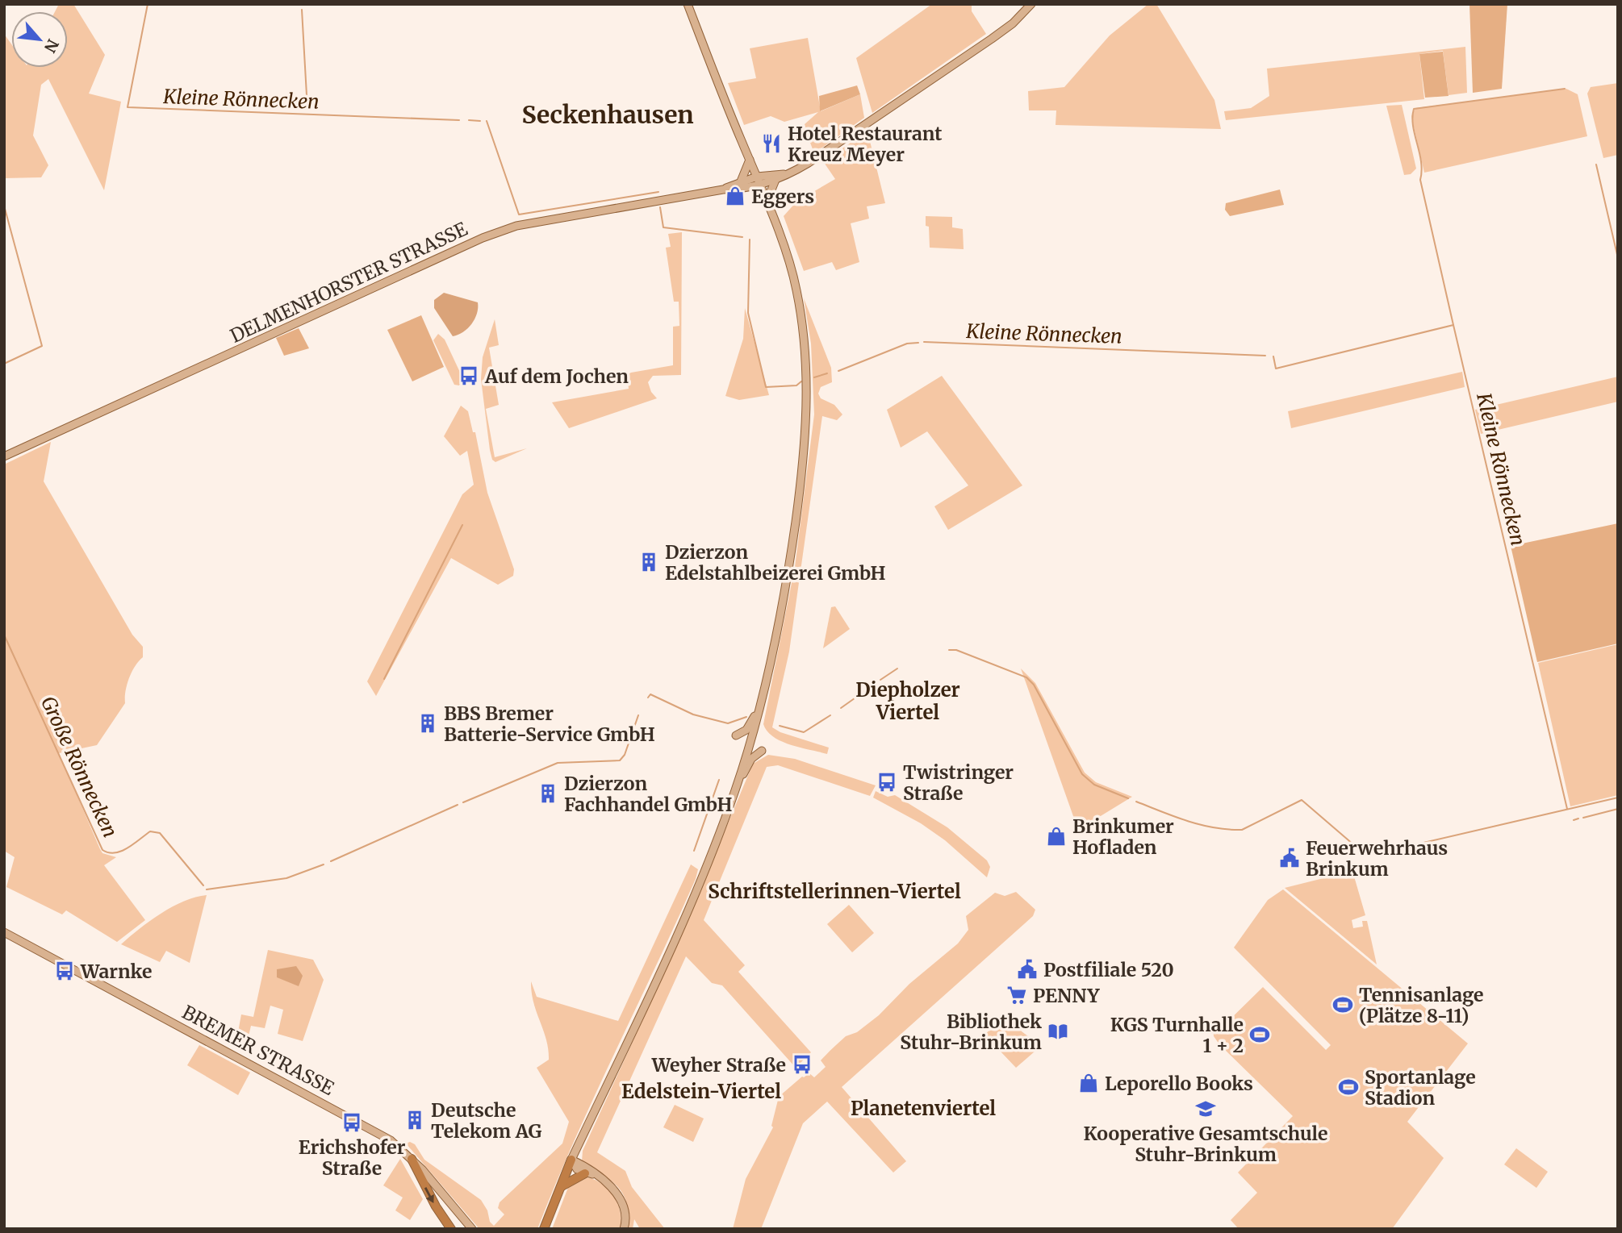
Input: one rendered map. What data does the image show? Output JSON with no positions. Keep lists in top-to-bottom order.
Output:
{
  "streets": {
    "main road": ["DELMENHORSTER STRASSE", "BREMER STRASSE"]
  },
  "districts": [
    "Seckenhausen",
    "Diepholzer Viertel",
    "Schriftstellerinnen-Viertel",
    "Edelstein-Viertel",
    "Planetenviertel"
  ],
  "water": ["Kleine Rönnecken", "Große Rönnecken"],
  "places": {
    "restaurant": ["Hotel Restaurant Kreuz Meyer"],
    "shop": ["Eggers", "Brinkumer Hofladen", "Leporello Books"],
    "bus stop": [
      "Auf dem Jochen",
      "Twistringer Straße",
      "Warnke",
      "Weyher Straße",
      "Erichshofer Straße"
    ],
    "building": [
      "Dzierzon Edelstahlbeizerei GmbH",
      "BBS Bremer Batterie-Service GmbH",
      "Dzierzon Fachhandel GmbH",
      "Deutsche Telekom AG"
    ],
    "public building": ["Feuerwehrhaus Brinkum", "Postfiliale 520"],
    "supermarket": ["PENNY"],
    "sports": ["Tennisanlage (Plätze 8-11)", "KGS Turnhalle 1 + 2", "Sportanlage Stadion"],
    "library": ["Bibliothek Stuhr-Brinkum"],
    "school or university": ["Kooperative Gesamtschule Stuhr-Brinkum"]
  },
  "north": "bottom right"
}
